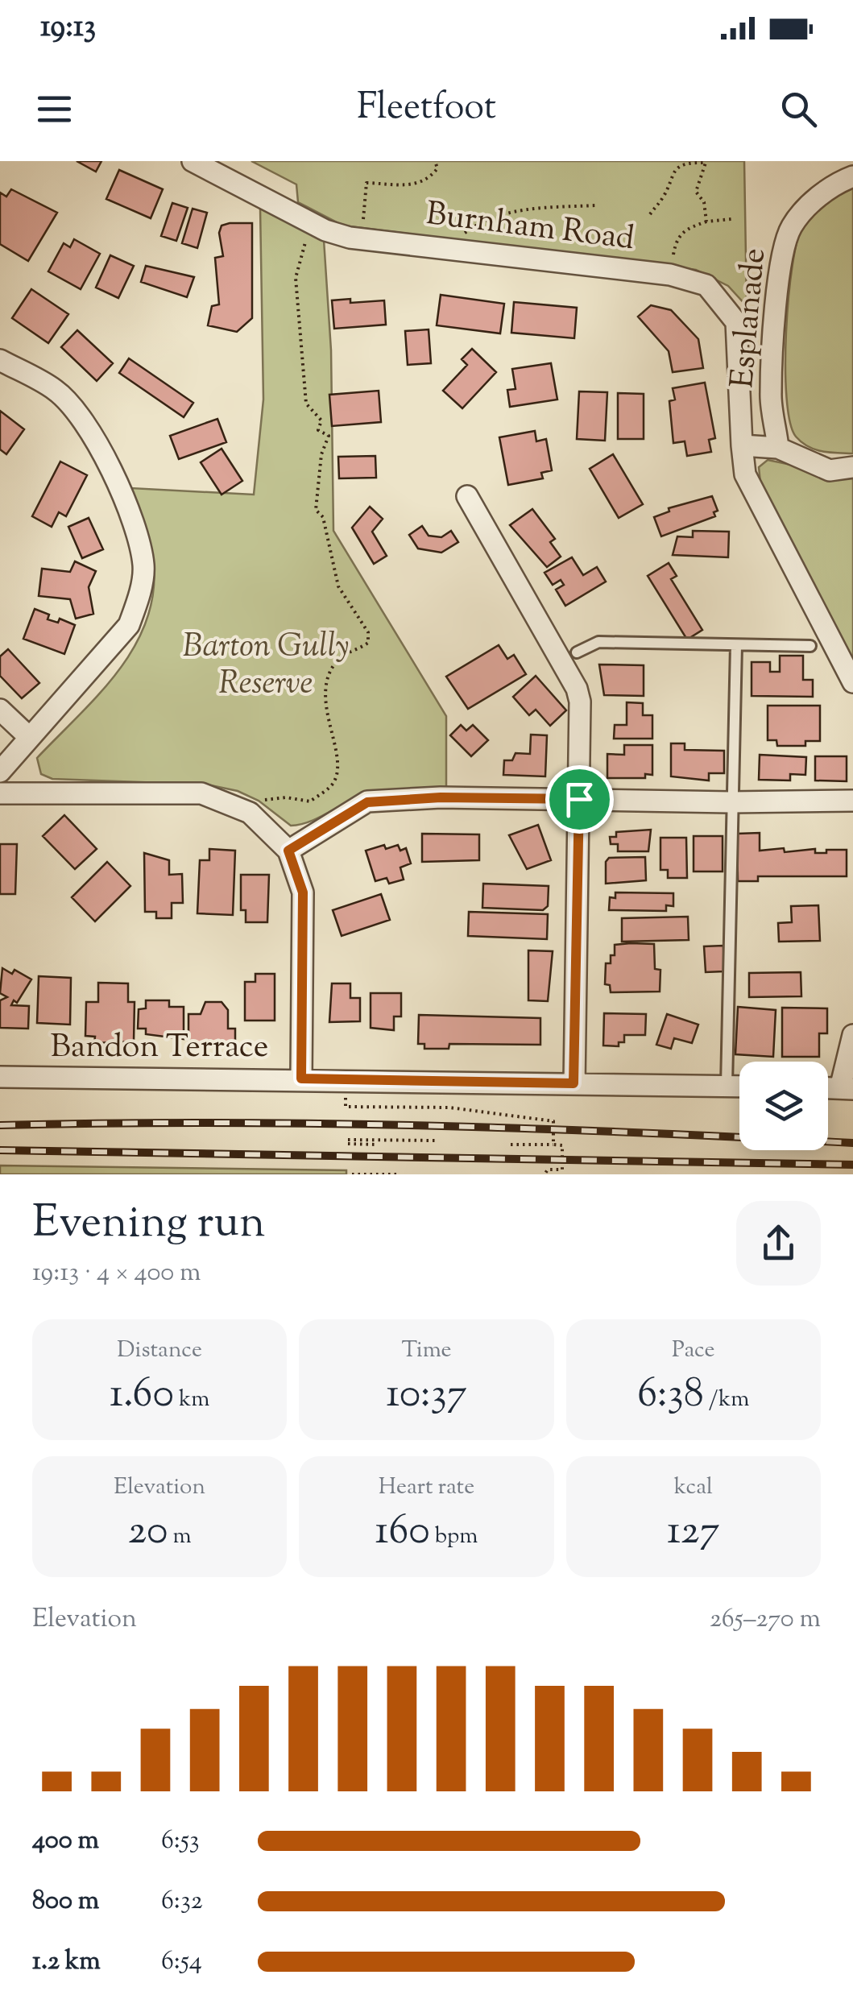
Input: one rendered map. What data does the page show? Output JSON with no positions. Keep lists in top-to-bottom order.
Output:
{
  "streets": {
    "street": ["Burnham Road", "Esplanade", "Bandon Terrace"]
  },
  "parks": ["Barton Gully Reserve"],
  "page": {
    "status": "19:13",
    "header": "Fleetfoot",
    "heading": ["Evening run", "19:13 · 4 × 400 m"],
    "stats": [
      ["Distance", "1.60 km"],
      ["Time", "10:37"],
      ["Pace", "6:38 /km"],
      ["Elevation", "20 m"],
      ["Heart rate", "160 bpm"],
      ["kcal", "127"]
    ],
    "chart": ["Elevation", "265–270 m"],
    "list": [
      {
        "name": "400 m",
        "note": "6:53"
      },
      {
        "name": "800 m",
        "note": "6:32"
      },
      {
        "name": "1.2 km",
        "note": "6:54"
      }
    ]
  }
}
